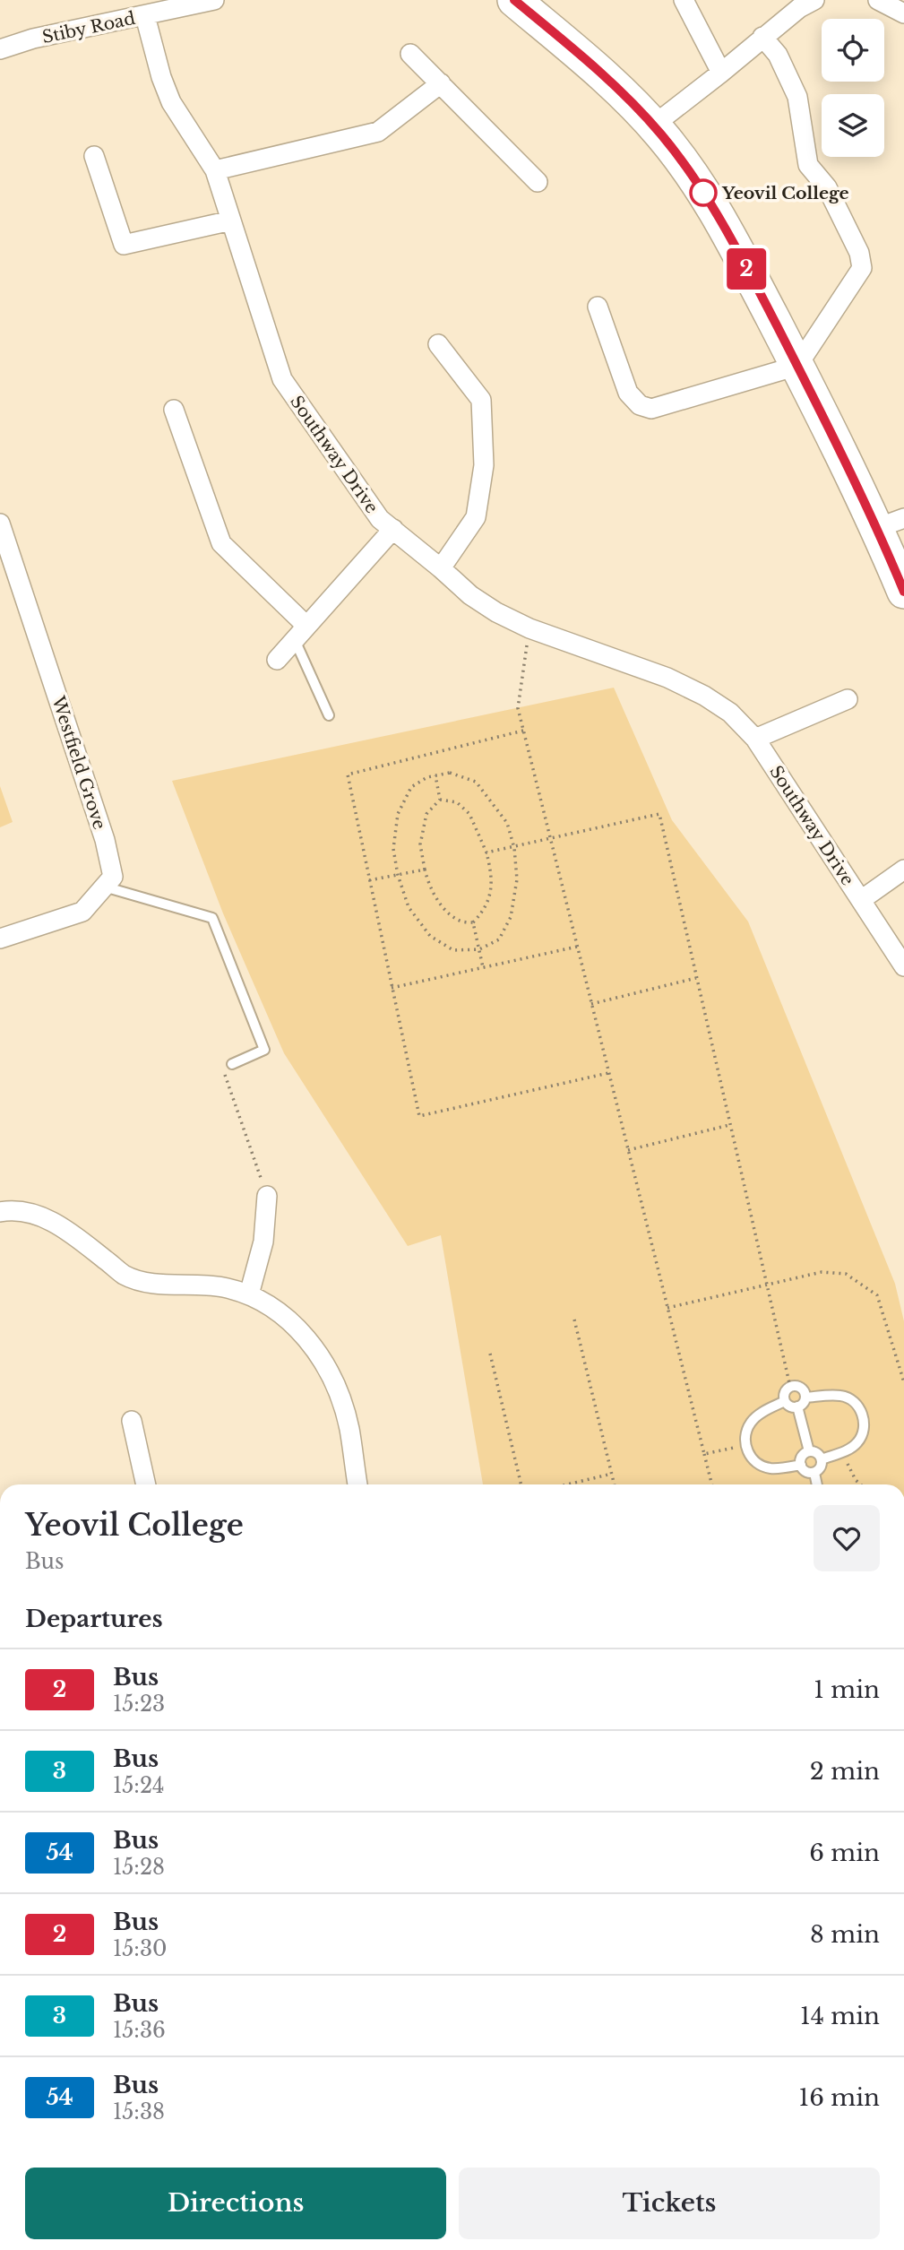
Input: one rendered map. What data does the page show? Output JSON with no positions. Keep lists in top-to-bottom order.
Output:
{
  "streets": {
    "street": ["Stiby Road", "Southway Drive", "Westfield Grove"]
  },
  "crossings": [
    ["Stiby Road", "Southway Drive"]
  ],
  "places": ["Yeovil College"],
  "lines": ["bus line 2"],
  "page": {
    "on_map": "2",
    "heading": [
      ["Yeovil College", "Bus"],
      "Departures"
    ],
    "list": [
      {
        "mark": "2",
        "name": "Bus",
        "note": "15:23",
        "value": "1 min"
      },
      {
        "mark": "3",
        "name": "Bus",
        "note": "15:24",
        "value": "2 min"
      },
      {
        "mark": "54",
        "name": "Bus",
        "note": "15:28",
        "value": "6 min"
      },
      {
        "mark": "2",
        "name": "Bus",
        "note": "15:30",
        "value": "8 min"
      },
      {
        "mark": "3",
        "name": "Bus",
        "note": "15:36",
        "value": "14 min"
      },
      {
        "mark": "54",
        "name": "Bus",
        "note": "15:38",
        "value": "16 min"
      }
    ],
    "buttons": ["Directions", "Tickets"]
  }
}
